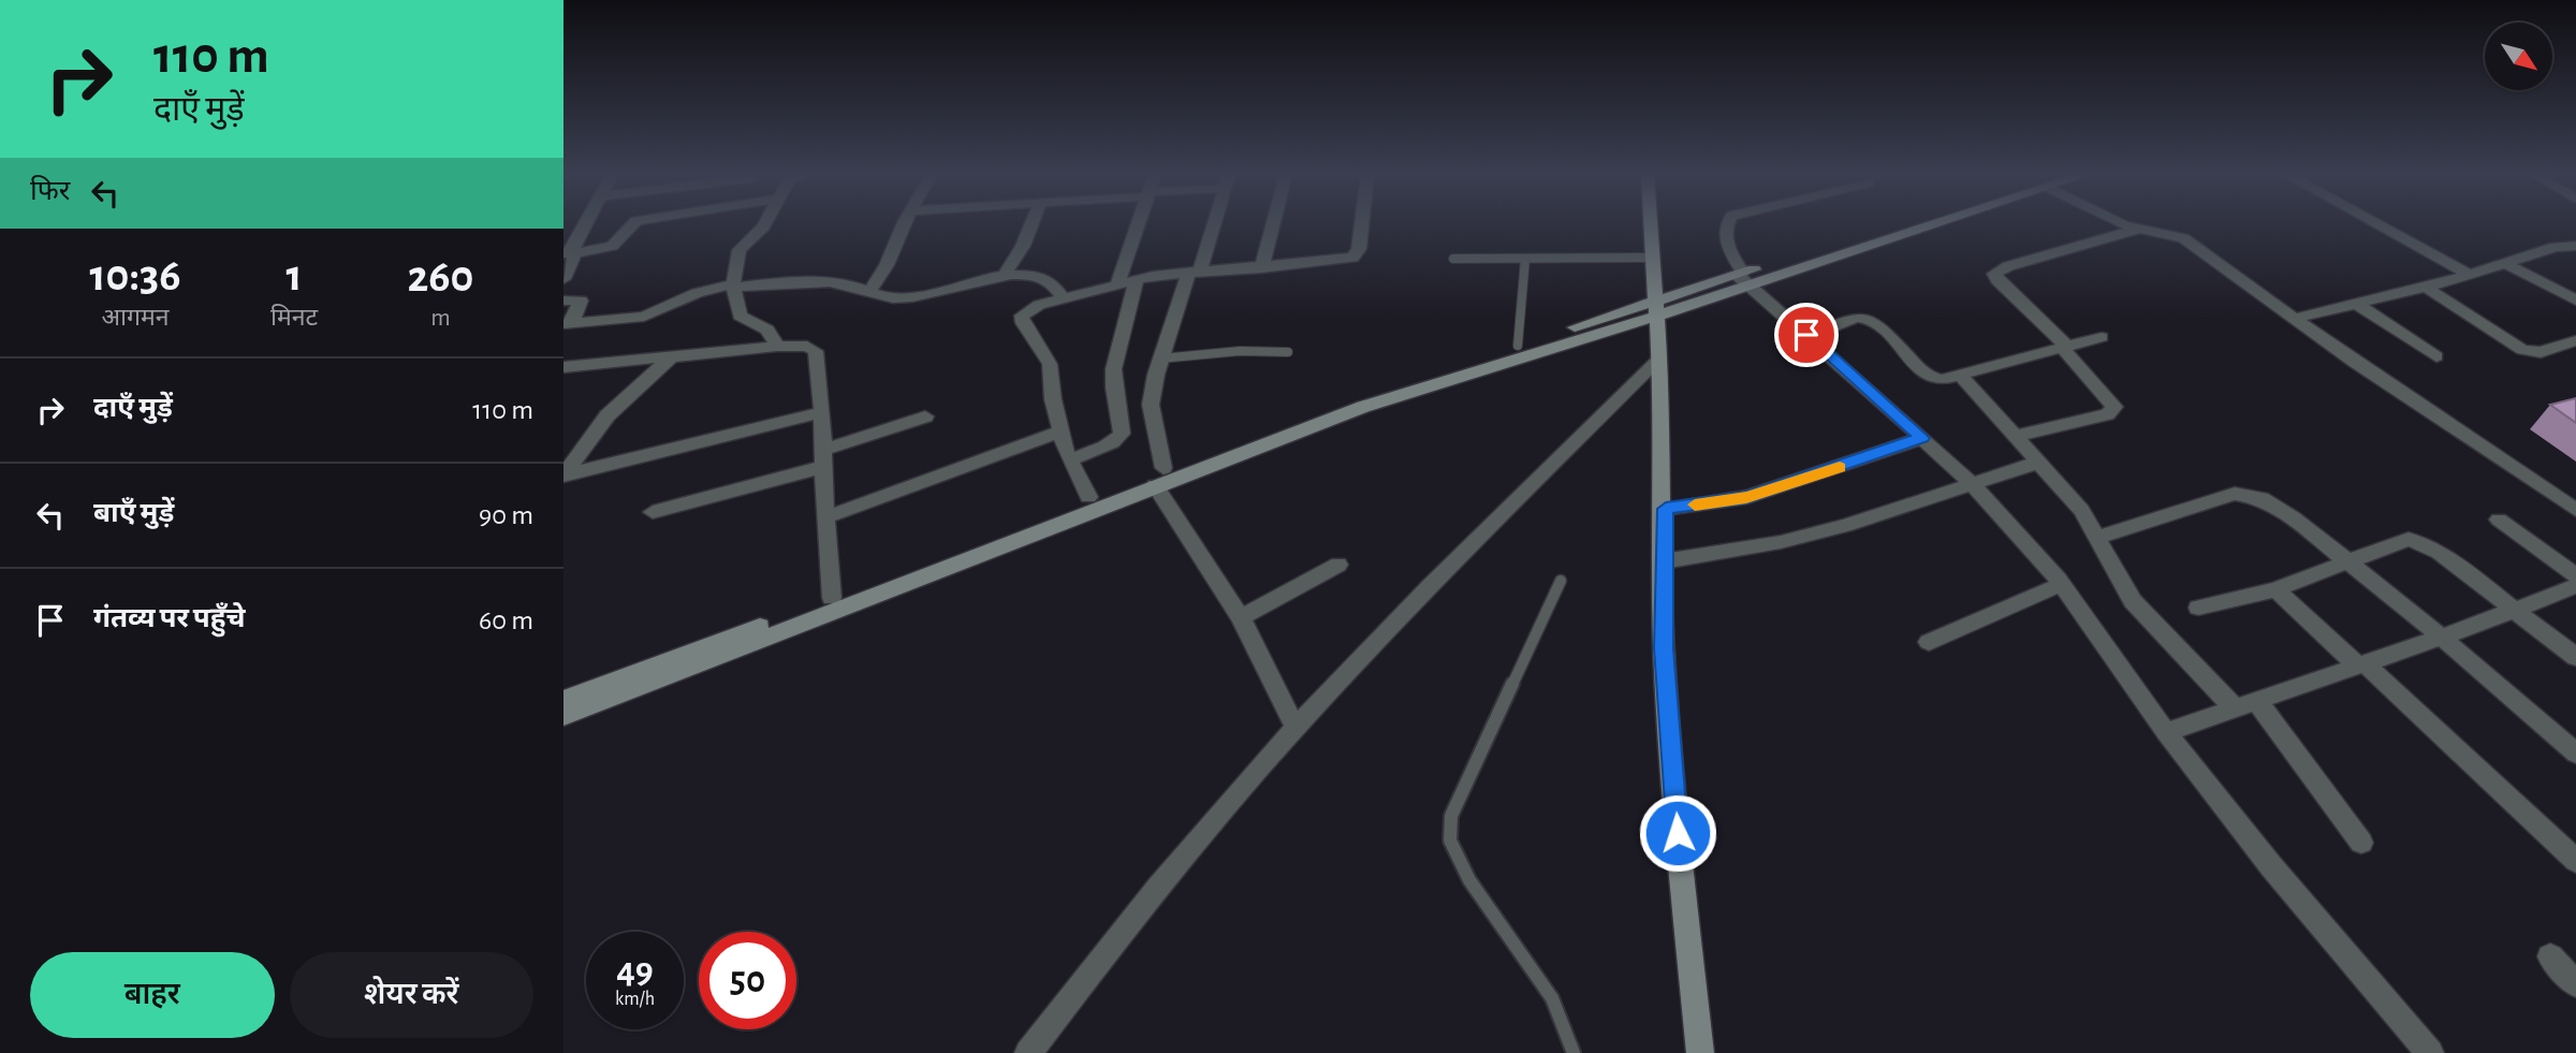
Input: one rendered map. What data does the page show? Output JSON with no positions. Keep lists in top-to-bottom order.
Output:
{
  "north": "bottom right",
  "page": {
    "turn": ["110 m", "दाएँ मुड़ें"],
    "then": "फिर",
    "eta": [
      "10:36",
      "आगमन",
      "1",
      "मिनट",
      "260",
      "m"
    ],
    "list": [
      {
        "name": "दाएँ मुड़ें",
        "value": "110 m"
      },
      {
        "name": "बाएँ मुड़ें",
        "value": "90 m"
      },
      {
        "name": "गंतव्य पर पहुँचे",
        "value": "60 m"
      }
    ],
    "speed": "49 km/h",
    "limit": "50",
    "buttons": ["बाहर", "शेयर करें"]
  }
}
